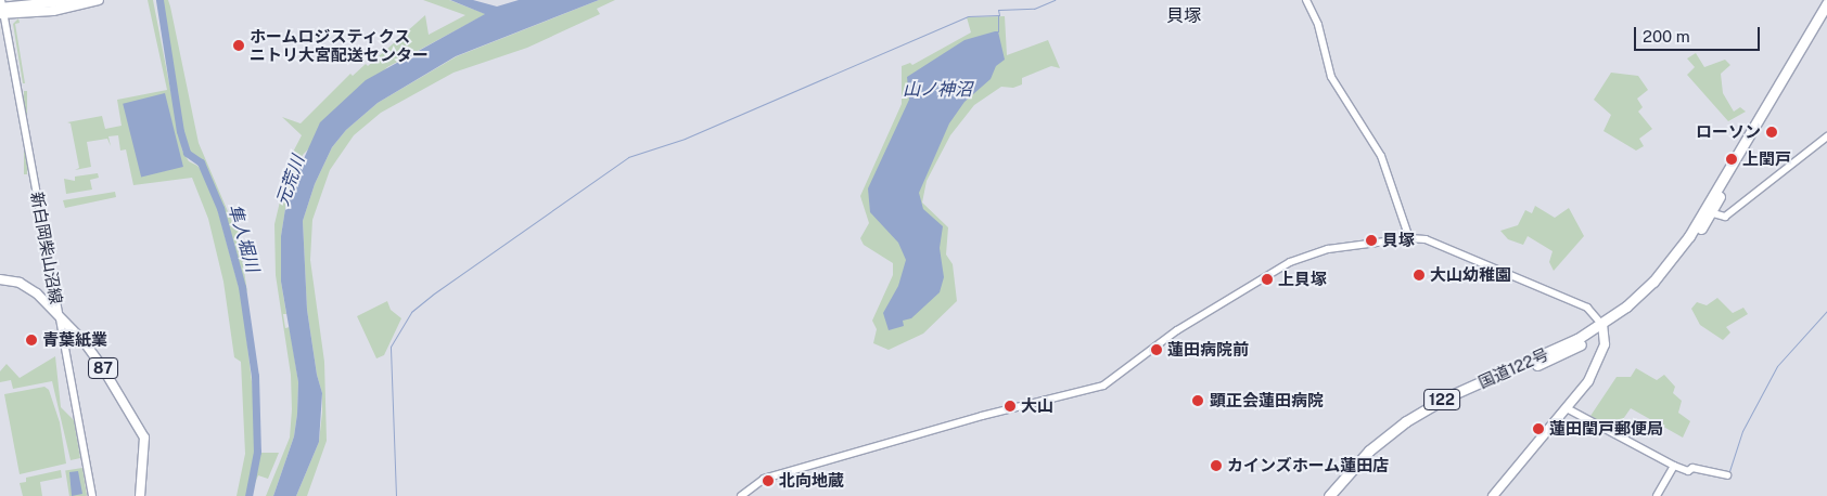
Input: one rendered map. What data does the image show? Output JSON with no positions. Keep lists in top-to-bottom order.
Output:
{
  "streets": {
    "highway": ["国道122号", "122"],
    "main road": ["87"],
    "street": ["新白岡柴山沼線"]
  },
  "crossings": [
    ["新白岡柴山沼線", "87"],
    ["国道122号", "122"]
  ],
  "districts": ["貝塚"],
  "water": ["山ノ神沼", "元荒川", "隼人堀川"],
  "places": [
    "ホームロジスティクス ニトリ大宮配送センター",
    "ローソン",
    "上閏戸",
    "貝塚",
    "大山幼稚園",
    "上貝塚",
    "青葉紙業",
    "蓮田病院前",
    "顕正会蓮田病院",
    "大山",
    "蓮田閏戸郵便局",
    "カインズホーム蓮田店",
    "北向地蔵"
  ],
  "scale_bar": "200 m"
}
